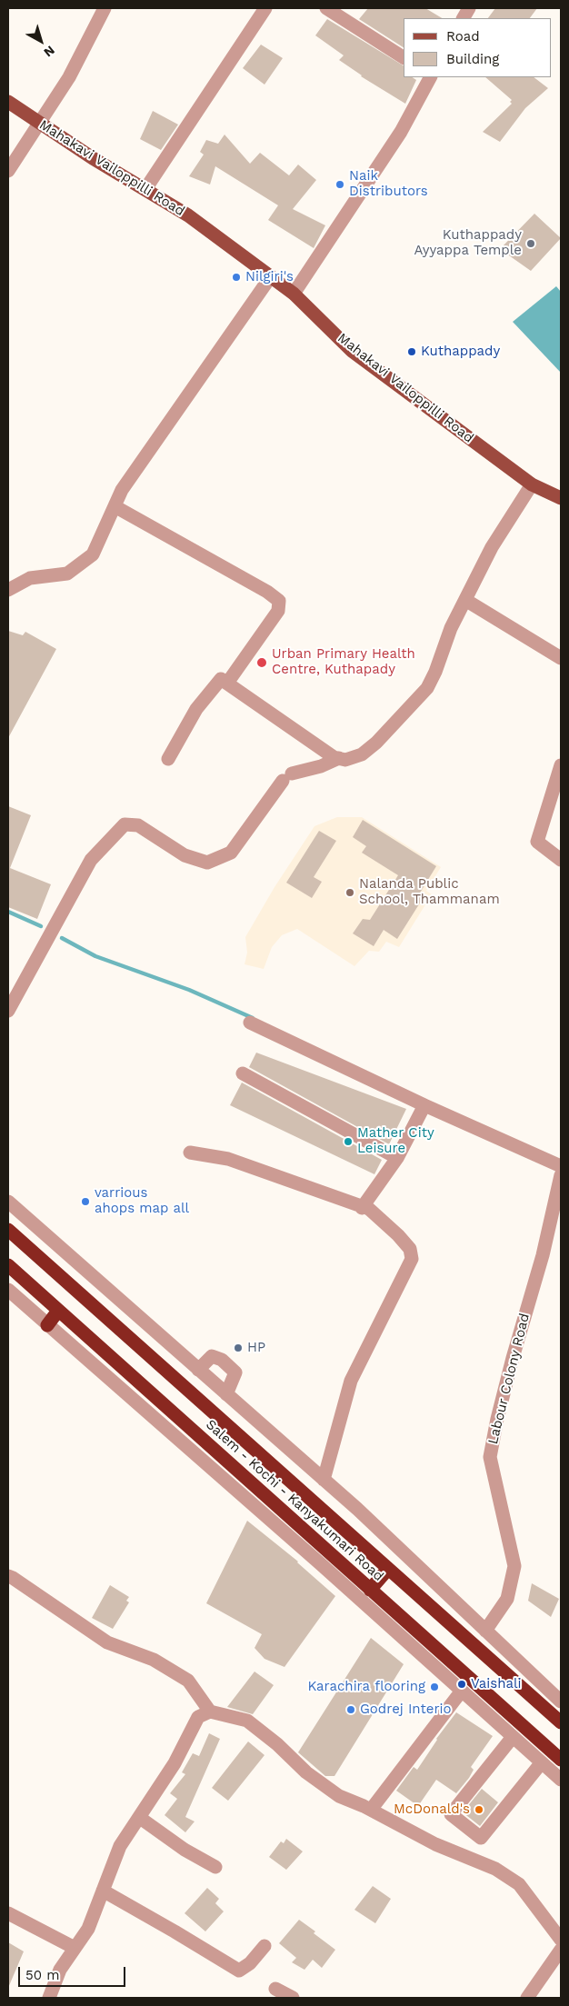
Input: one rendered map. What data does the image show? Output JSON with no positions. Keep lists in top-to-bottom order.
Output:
{
  "streets": {
    "highway": ["Salem - Kochi - Kanyakumari Road"],
    "main road": ["Mahakavi Vailoppilli Road"],
    "street": ["Labour Colony Road"]
  },
  "places": [
    "Naik Distributors",
    "Kuthappady Ayyappa Temple",
    "Nilgiri's",
    "Kuthappady",
    "Urban Primary Health Centre, Kuthapady",
    "Nalanda Public School, Thammanam",
    "Mather City Leisure",
    "varrious ahops map all",
    "HP",
    "Vaishali",
    "Karachira flooring",
    "Godrej Interio",
    "McDonald's"
  ],
  "legend": ["Road", "Building"],
  "scale_bar": "50 m",
  "north": "bottom right"
}
